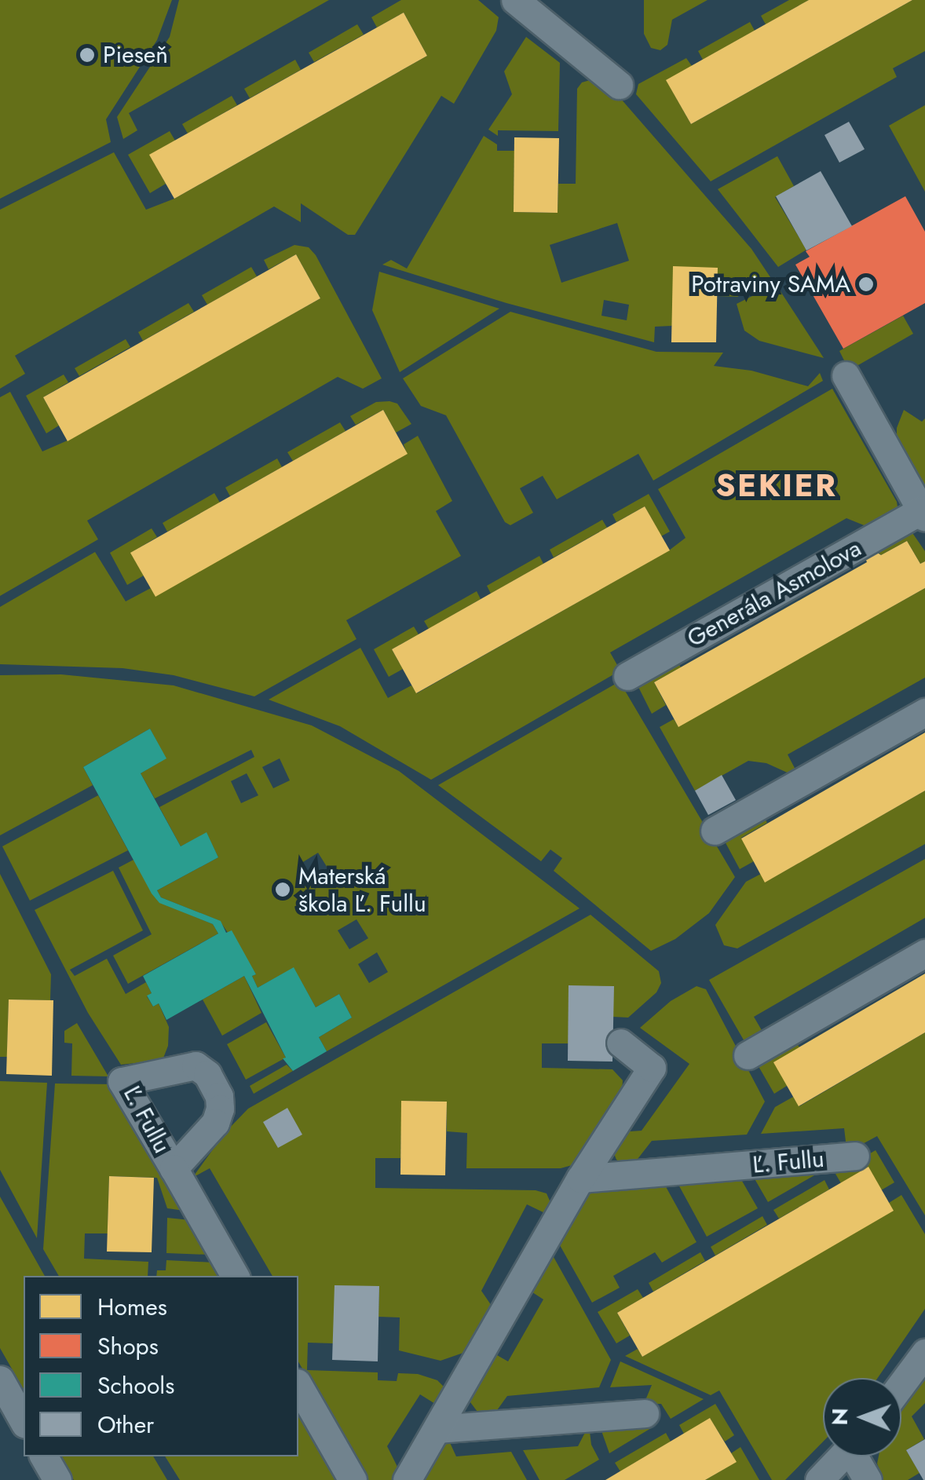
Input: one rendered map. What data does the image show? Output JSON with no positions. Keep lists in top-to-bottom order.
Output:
{
  "streets": {
    "street": ["Generála Asmolova", "Ľ. Fullu"]
  },
  "districts": ["SEKIER"],
  "places": ["Pieseň", "Potraviny SAMA", "Materská škola Ľ. Fullu"],
  "legend": [
    "Homes",
    "Shops",
    "Schools",
    "Other"
  ],
  "north": "left"
}
